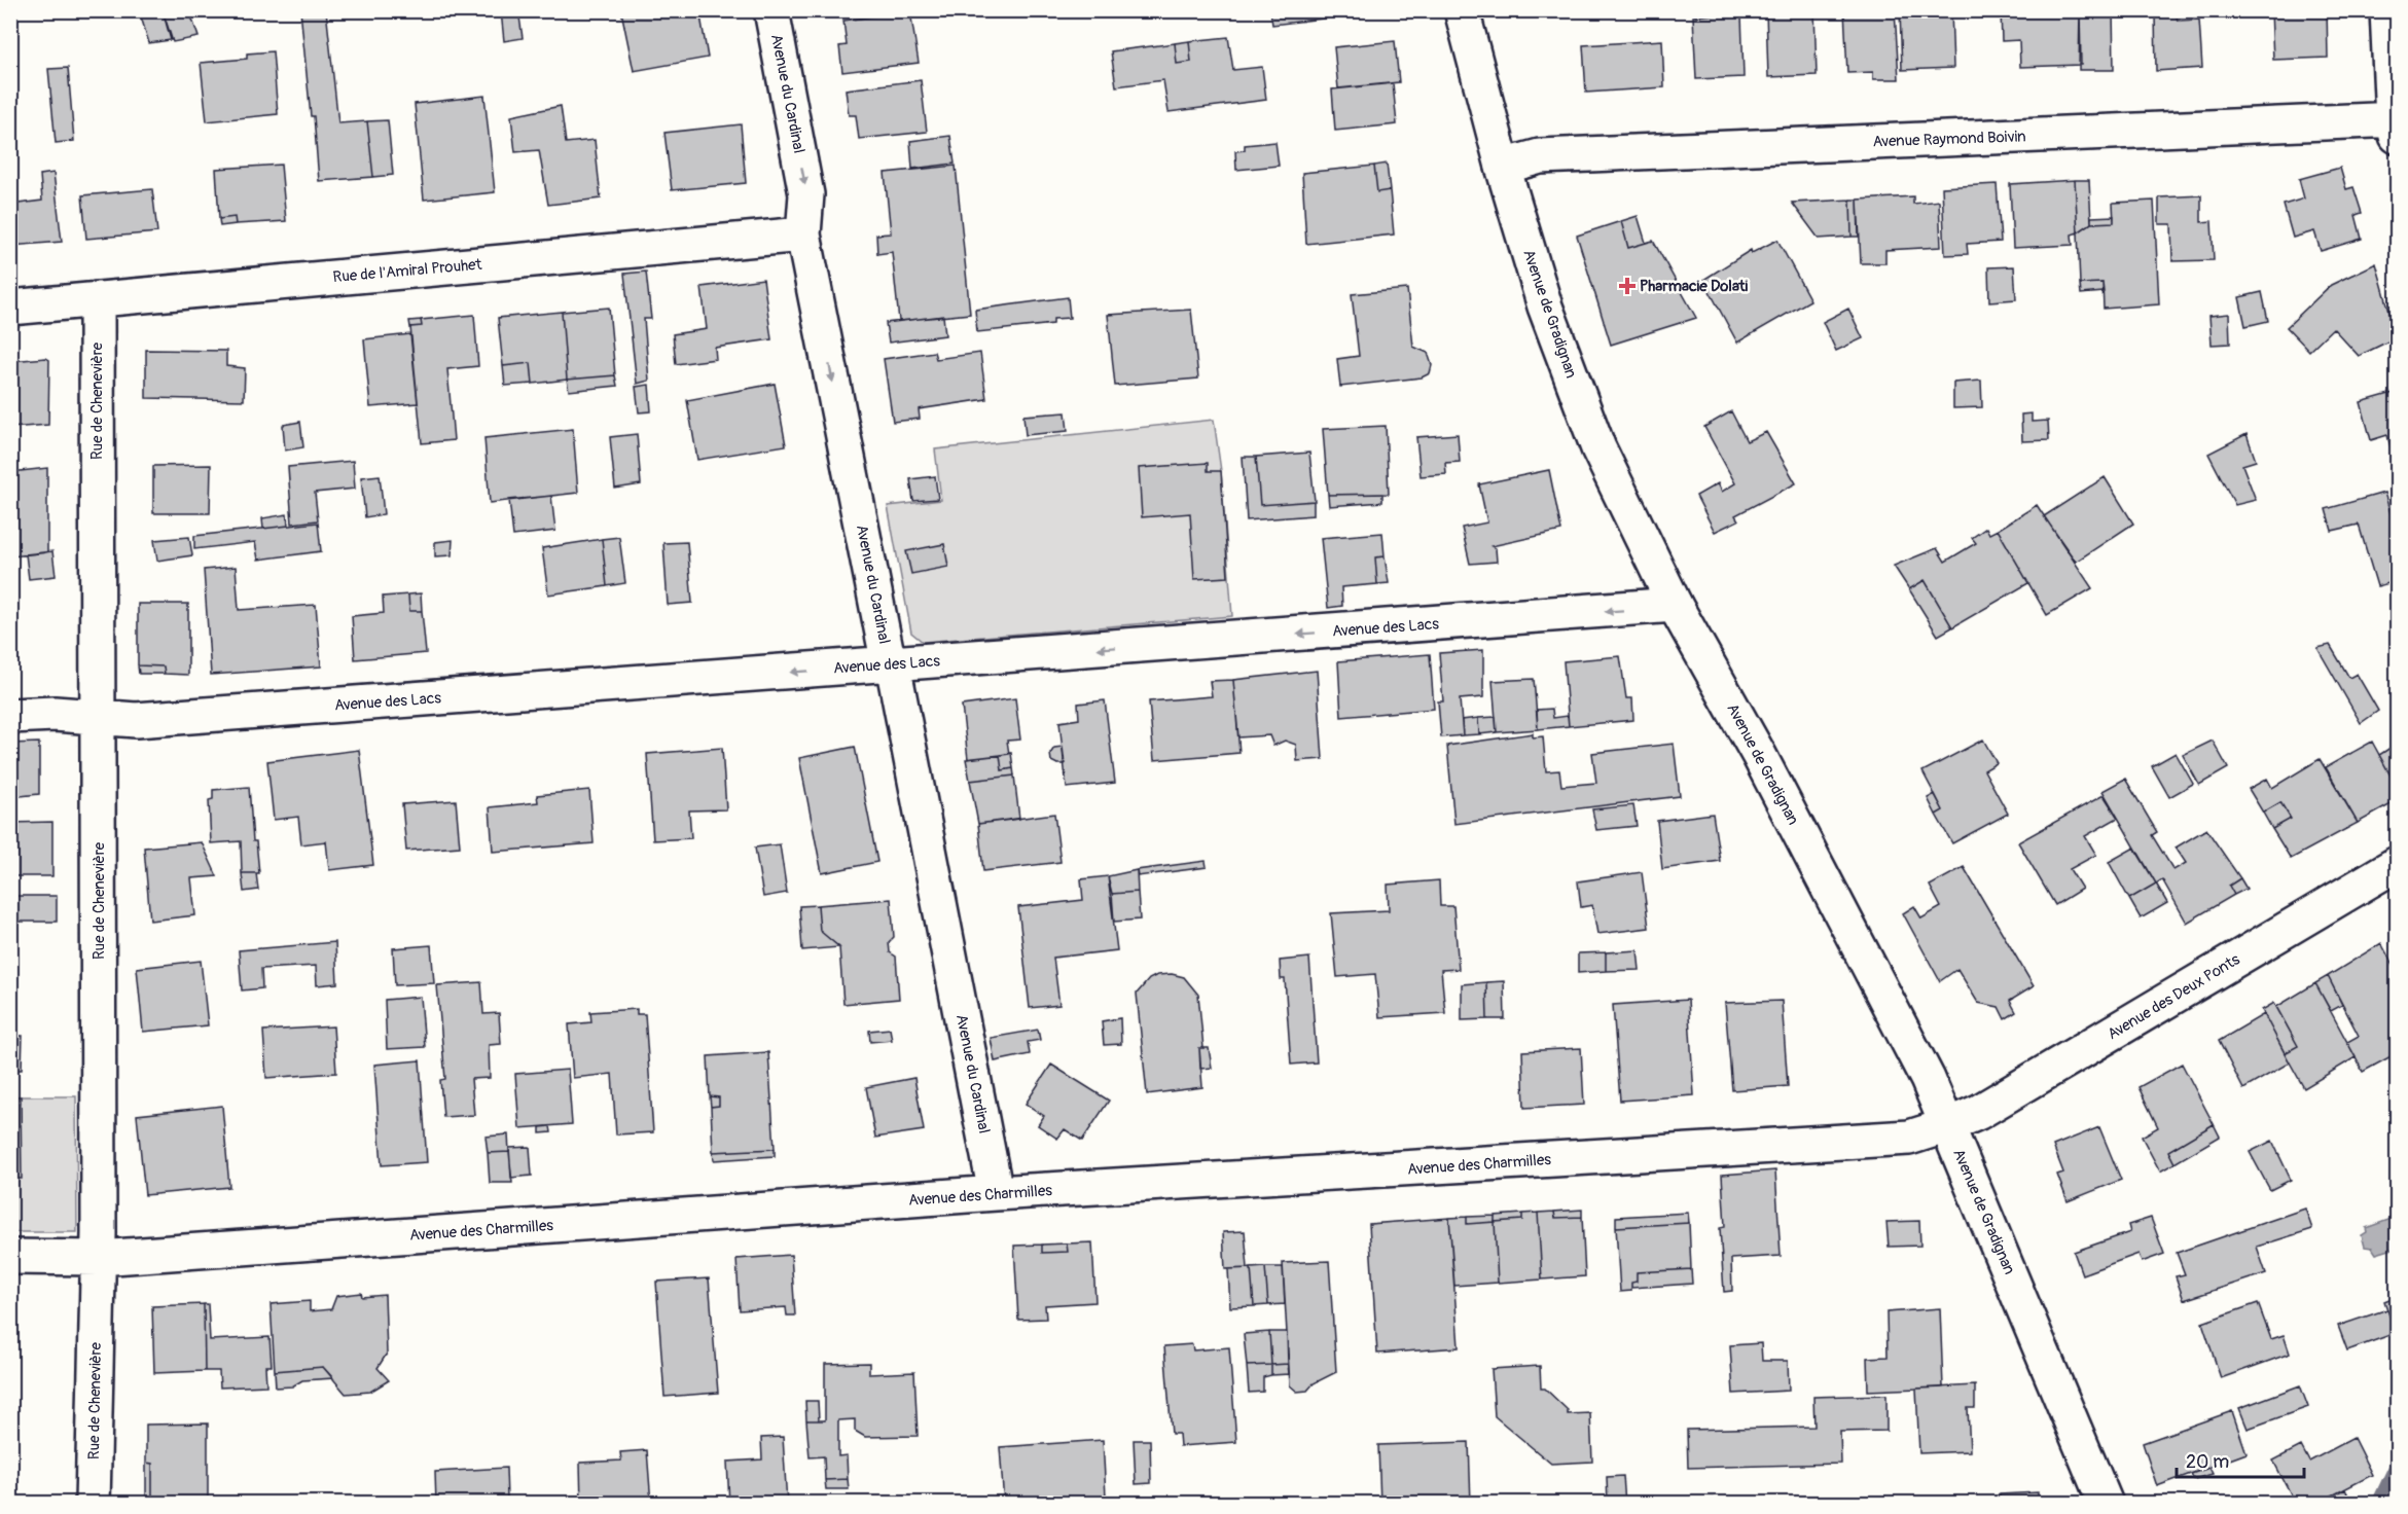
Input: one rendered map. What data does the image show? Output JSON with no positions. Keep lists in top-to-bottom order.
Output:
{
  "streets": {
    "street": [
      "Avenue du Cardinal",
      "Avenue Raymond Boivin",
      "Rue de l'Amiral Prouhet",
      "Avenue de Gradignan",
      "Rue de Chenevière",
      "Avenue des Lacs",
      "Avenue des Deux Ponts",
      "Avenue des Charmilles"
    ]
  },
  "crossings": [
    ["Avenue du Cardinal", "Rue de l'Amiral Prouhet"],
    ["Avenue du Cardinal", "Avenue des Lacs"],
    ["Avenue du Cardinal", "Avenue des Charmilles"],
    ["Avenue Raymond Boivin", "Avenue de Gradignan"],
    ["Rue de l'Amiral Prouhet", "Rue de Chenevière"],
    ["Avenue de Gradignan", "Avenue des Lacs"],
    ["Avenue de Gradignan", "Avenue des Deux Ponts"],
    ["Avenue de Gradignan", "Avenue des Charmilles"],
    ["Rue de Chenevière", "Avenue des Lacs"],
    ["Rue de Chenevière", "Avenue des Charmilles"],
    ["Avenue des Deux Ponts", "Avenue des Charmilles"]
  ],
  "one_way": ["Avenue du Cardinal", "Avenue des Lacs"],
  "places": {
    "health": ["Pharmacie Dolati"]
  },
  "scale_bar": "20 m"
}
